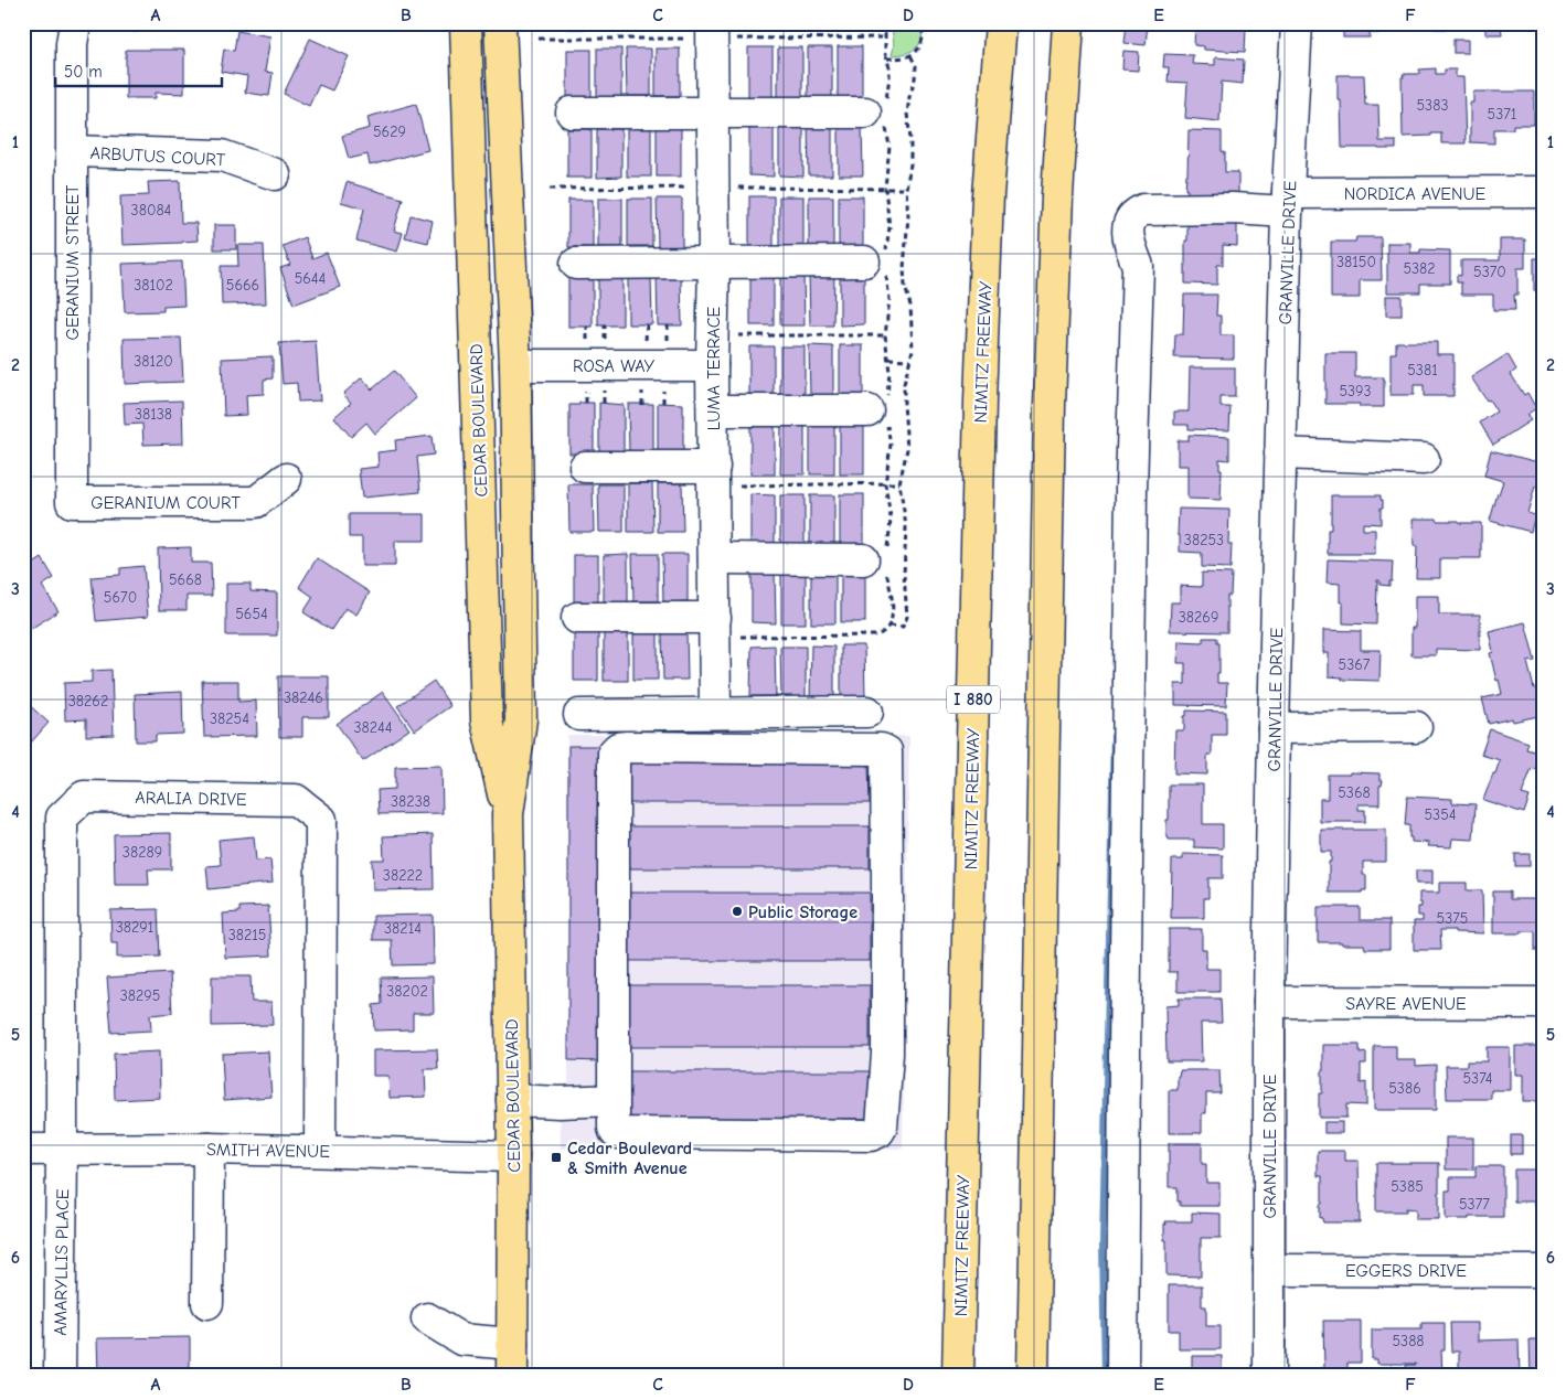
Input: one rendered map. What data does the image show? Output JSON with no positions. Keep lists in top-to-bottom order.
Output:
{
  "streets": {
    "main road": ["NIMITZ FREEWAY", "CEDAR BOULEVARD", "I 880"],
    "street": [
      "ARBUTUS COURT",
      "NORDICA AVENUE",
      "GRANVILLE DRIVE",
      "GERANIUM STREET",
      "ROSA WAY",
      "LUMA TERRACE",
      "GERANIUM COURT",
      "ARALIA DRIVE",
      "SAYRE AVENUE",
      "SMITH AVENUE",
      "AMARYLLIS PLACE",
      "EGGERS DRIVE"
    ]
  },
  "crossings": [
    ["ARBUTUS COURT", "GERANIUM STREET"],
    ["NORDICA AVENUE", "GRANVILLE DRIVE"],
    ["GRANVILLE DRIVE", "SAYRE AVENUE"],
    ["GRANVILLE DRIVE", "EGGERS DRIVE"],
    ["GERANIUM STREET", "GERANIUM COURT"],
    ["ROSA WAY", "LUMA TERRACE"],
    ["ROSA WAY", "CEDAR BOULEVARD"],
    ["CEDAR BOULEVARD", "SMITH AVENUE"],
    ["ARALIA DRIVE", "SMITH AVENUE"],
    ["ARALIA DRIVE", "AMARYLLIS PLACE"],
    ["SMITH AVENUE", "AMARYLLIS PLACE"]
  ],
  "places": {
    "other": ["Public Storage"],
    "transit": ["Cedar Boulevard & Smith Avenue"]
  },
  "house_numbers": [
    "5383",
    "5371",
    "5629",
    "38084",
    "38150",
    "5382",
    "5370",
    "5644",
    "38102",
    "5666",
    "38120",
    "5381",
    "5393",
    "38138",
    "38253",
    "5668",
    "5670",
    "5654",
    "38269",
    "5367",
    "38246",
    "38262",
    "38254",
    "38244",
    "5368",
    "38238",
    "5354",
    "38289",
    "38222",
    "5375",
    "38291",
    "38214",
    "38215",
    "38202",
    "38295",
    "5374",
    "5386",
    "5385",
    "5377",
    "5388"
  ],
  "scale_bar": "50 m",
  "grid": {
    "columns": [
      "A",
      "B",
      "C",
      "D",
      "E",
      "F"
    ],
    "rows": [
      "1",
      "2",
      "3",
      "4",
      "5",
      "6"
    ]
  }
}
